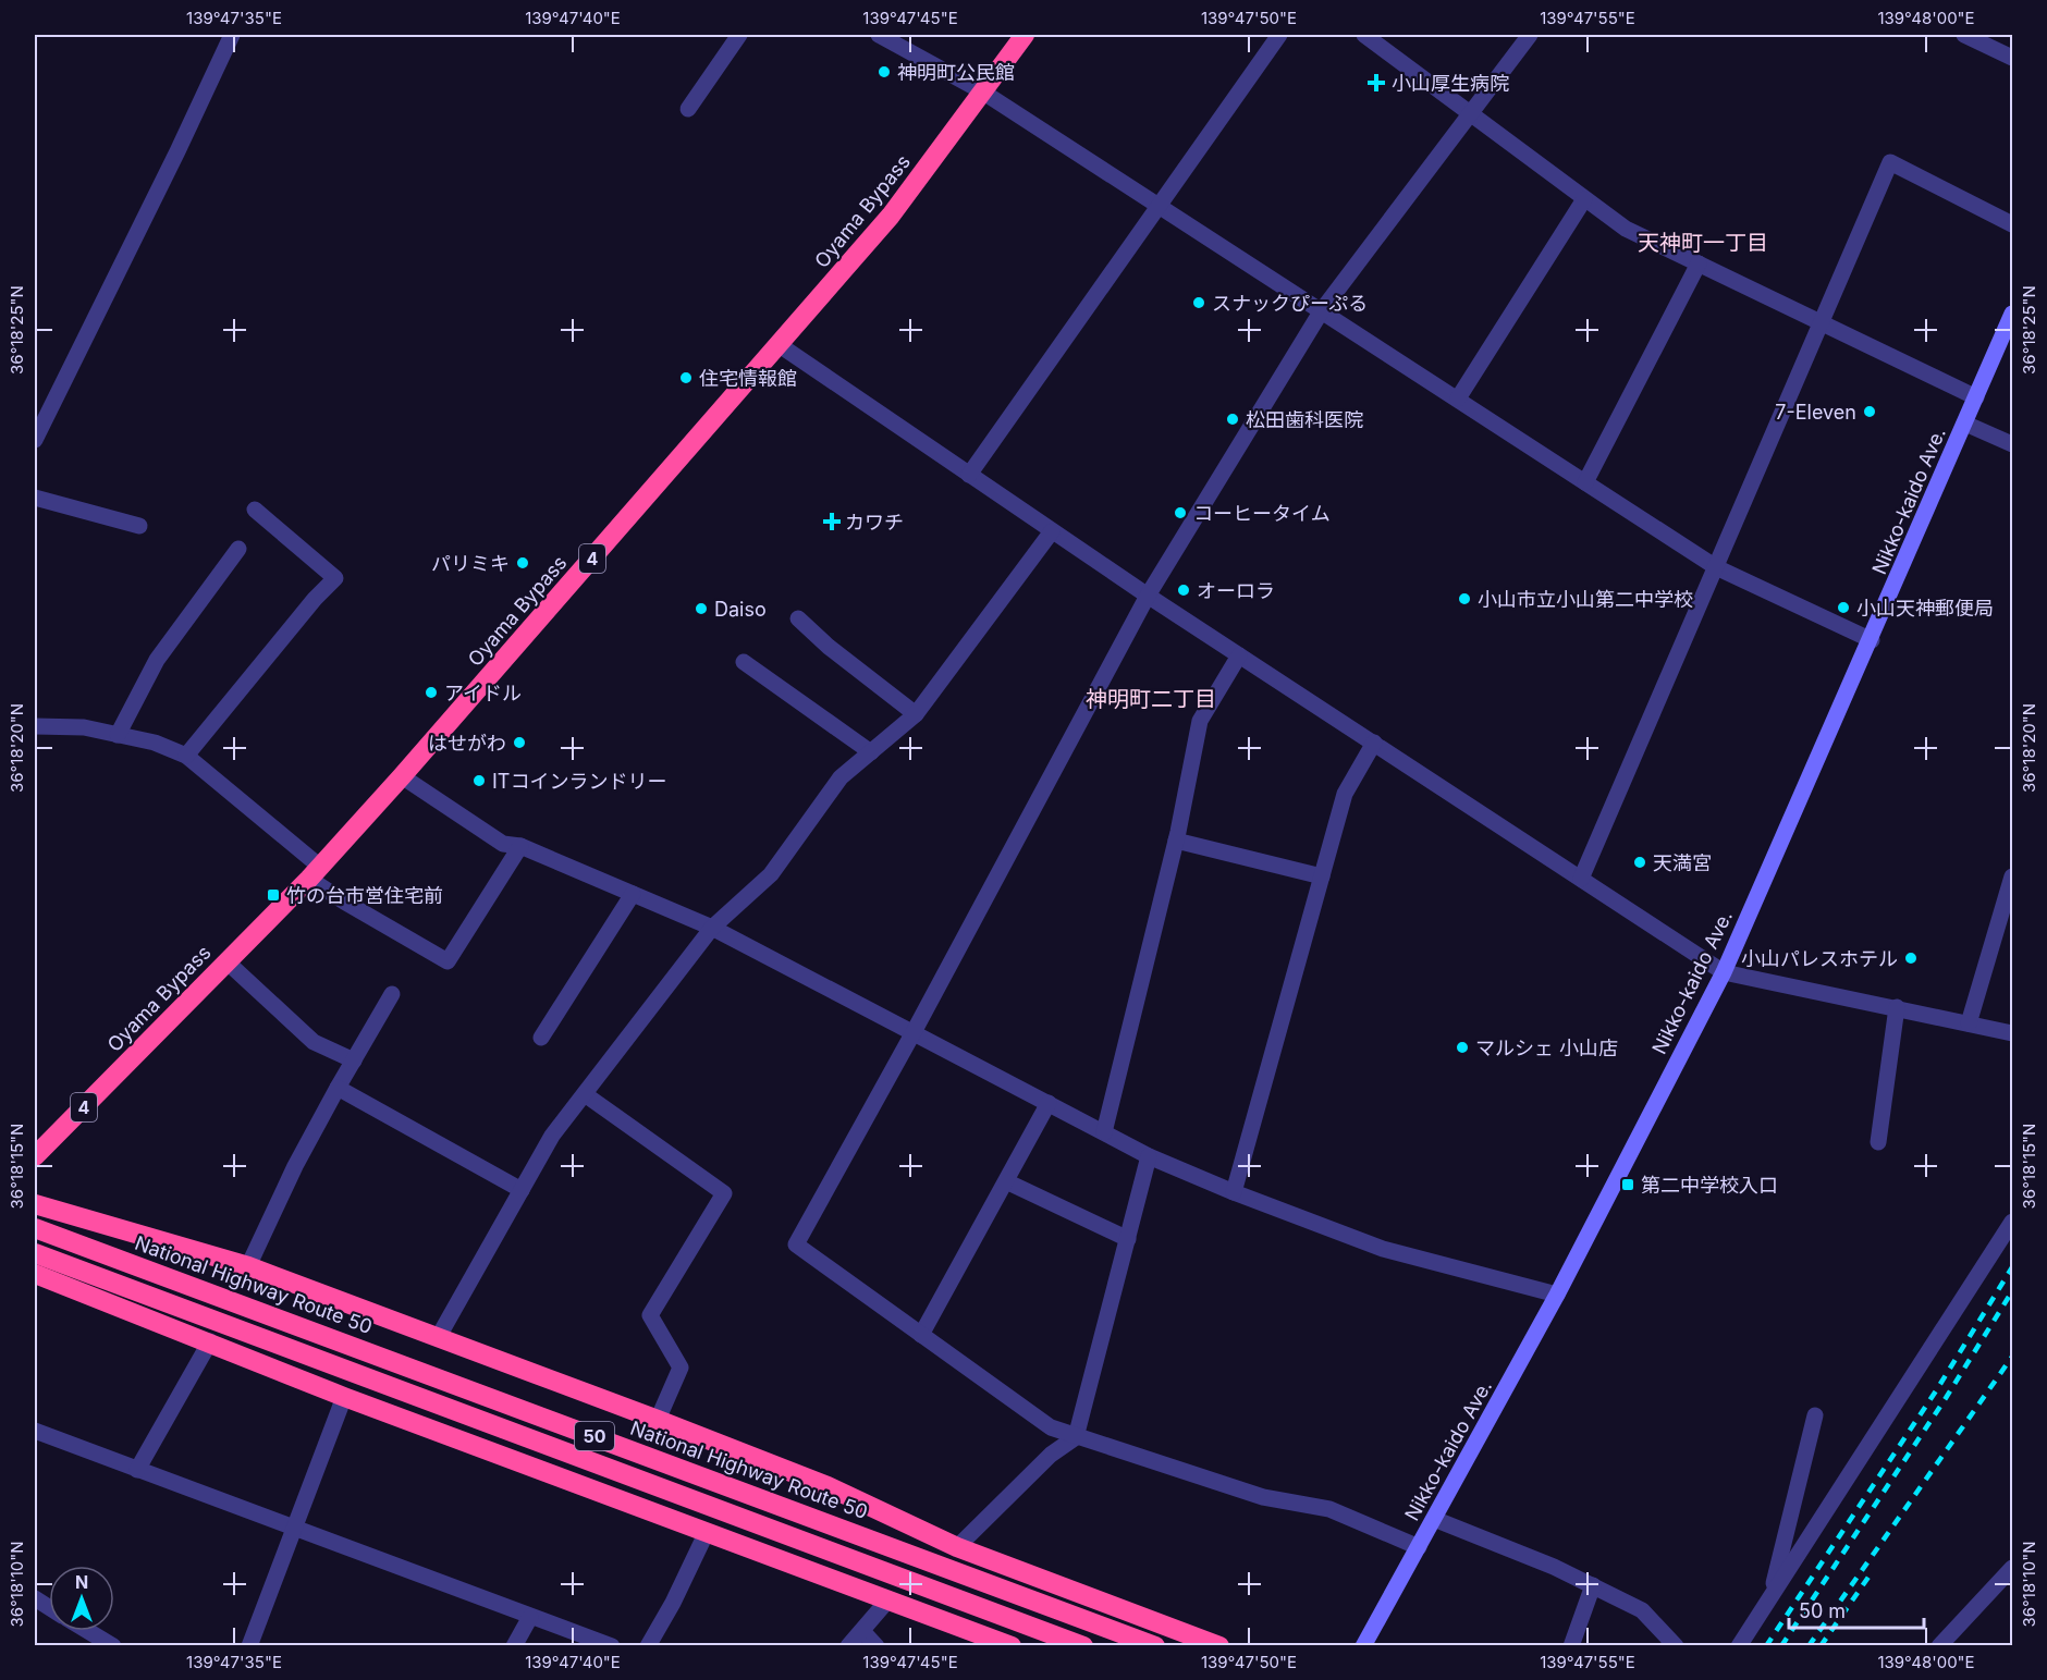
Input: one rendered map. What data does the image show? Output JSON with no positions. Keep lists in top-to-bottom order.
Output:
{
  "streets": {
    "highway": [
      "Oyama Bypass",
      "4",
      "National Highway Route 50",
      "50"
    ],
    "main road": ["Nikko-kaido Ave."]
  },
  "districts": ["天神町一丁目", "神明町二丁目"],
  "places": {
    "other": [
      "神明町公民館",
      "スナックぴーぷる",
      "住宅情報館",
      "7-Eleven",
      "松田歯科医院",
      "コーヒータイム",
      "パリミキ",
      "オーロラ",
      "小山市立小山第二中学校",
      "小山天神郵便局",
      "Daiso",
      "アイドル",
      "はせがわ",
      "ITコインランドリー",
      "天満宮",
      "小山パレスホテル",
      "マルシェ 小山店"
    ],
    "health": ["小山厚生病院", "カワチ"],
    "transit": ["竹の台市営住宅前", "第二中学校入口"]
  },
  "scale_bar": "50 m",
  "north": "top",
  "coordinates": [
    "139°47'35\"E",
    "139°47'40\"E",
    "139°47'45\"E",
    "139°47'50\"E",
    "139°47'55\"E",
    "139°48'00\"E",
    "36°18'25\"N",
    "36°18'20\"N",
    "36°18'15\"N",
    "36°18'10\"N"
  ]
}
